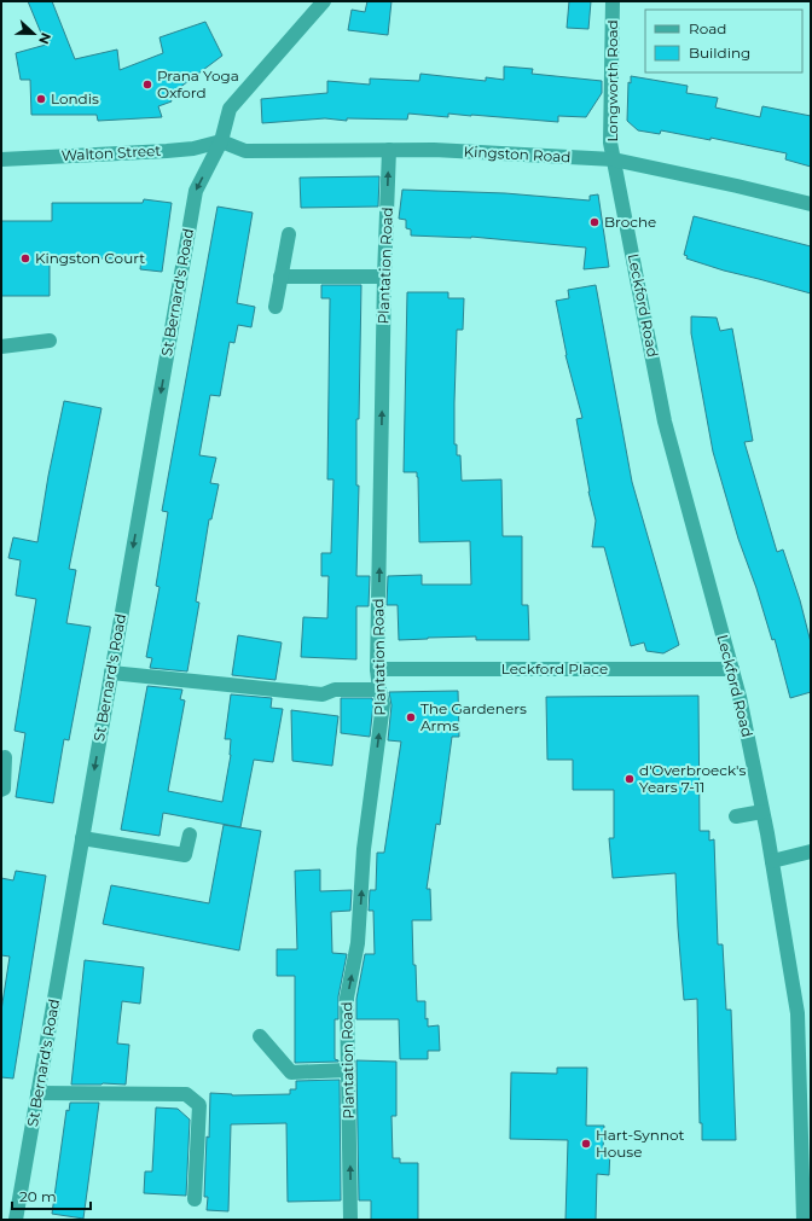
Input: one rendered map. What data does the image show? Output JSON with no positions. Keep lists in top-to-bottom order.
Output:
{
  "streets": {
    "street": [
      "Longworth Road",
      "Walton Street",
      "Kingston Road",
      "Plantation Road",
      "St Bernard's Road",
      "Leckford Road",
      "Leckford Place"
    ]
  },
  "crossings": [
    ["Longworth Road", "Kingston Road"],
    ["Longworth Road", "Leckford Road"],
    ["Walton Street", "Kingston Road"],
    ["Walton Street", "St Bernard's Road"],
    ["Kingston Road", "Plantation Road"],
    ["Kingston Road", "St Bernard's Road"],
    ["Kingston Road", "Leckford Road"],
    ["Plantation Road", "Leckford Place"],
    ["Leckford Road", "Leckford Place"]
  ],
  "one_way": ["Plantation Road", "St Bernard's Road"],
  "places": [
    "Prana Yoga Oxford",
    "Londis",
    "Broche",
    "Kingston Court",
    "The Gardeners Arms",
    "d'Overbroeck's Years 7-11",
    "Hart-Synnot House"
  ],
  "legend": ["Road", "Building"],
  "scale_bar": "20 m",
  "north": "right"
}
